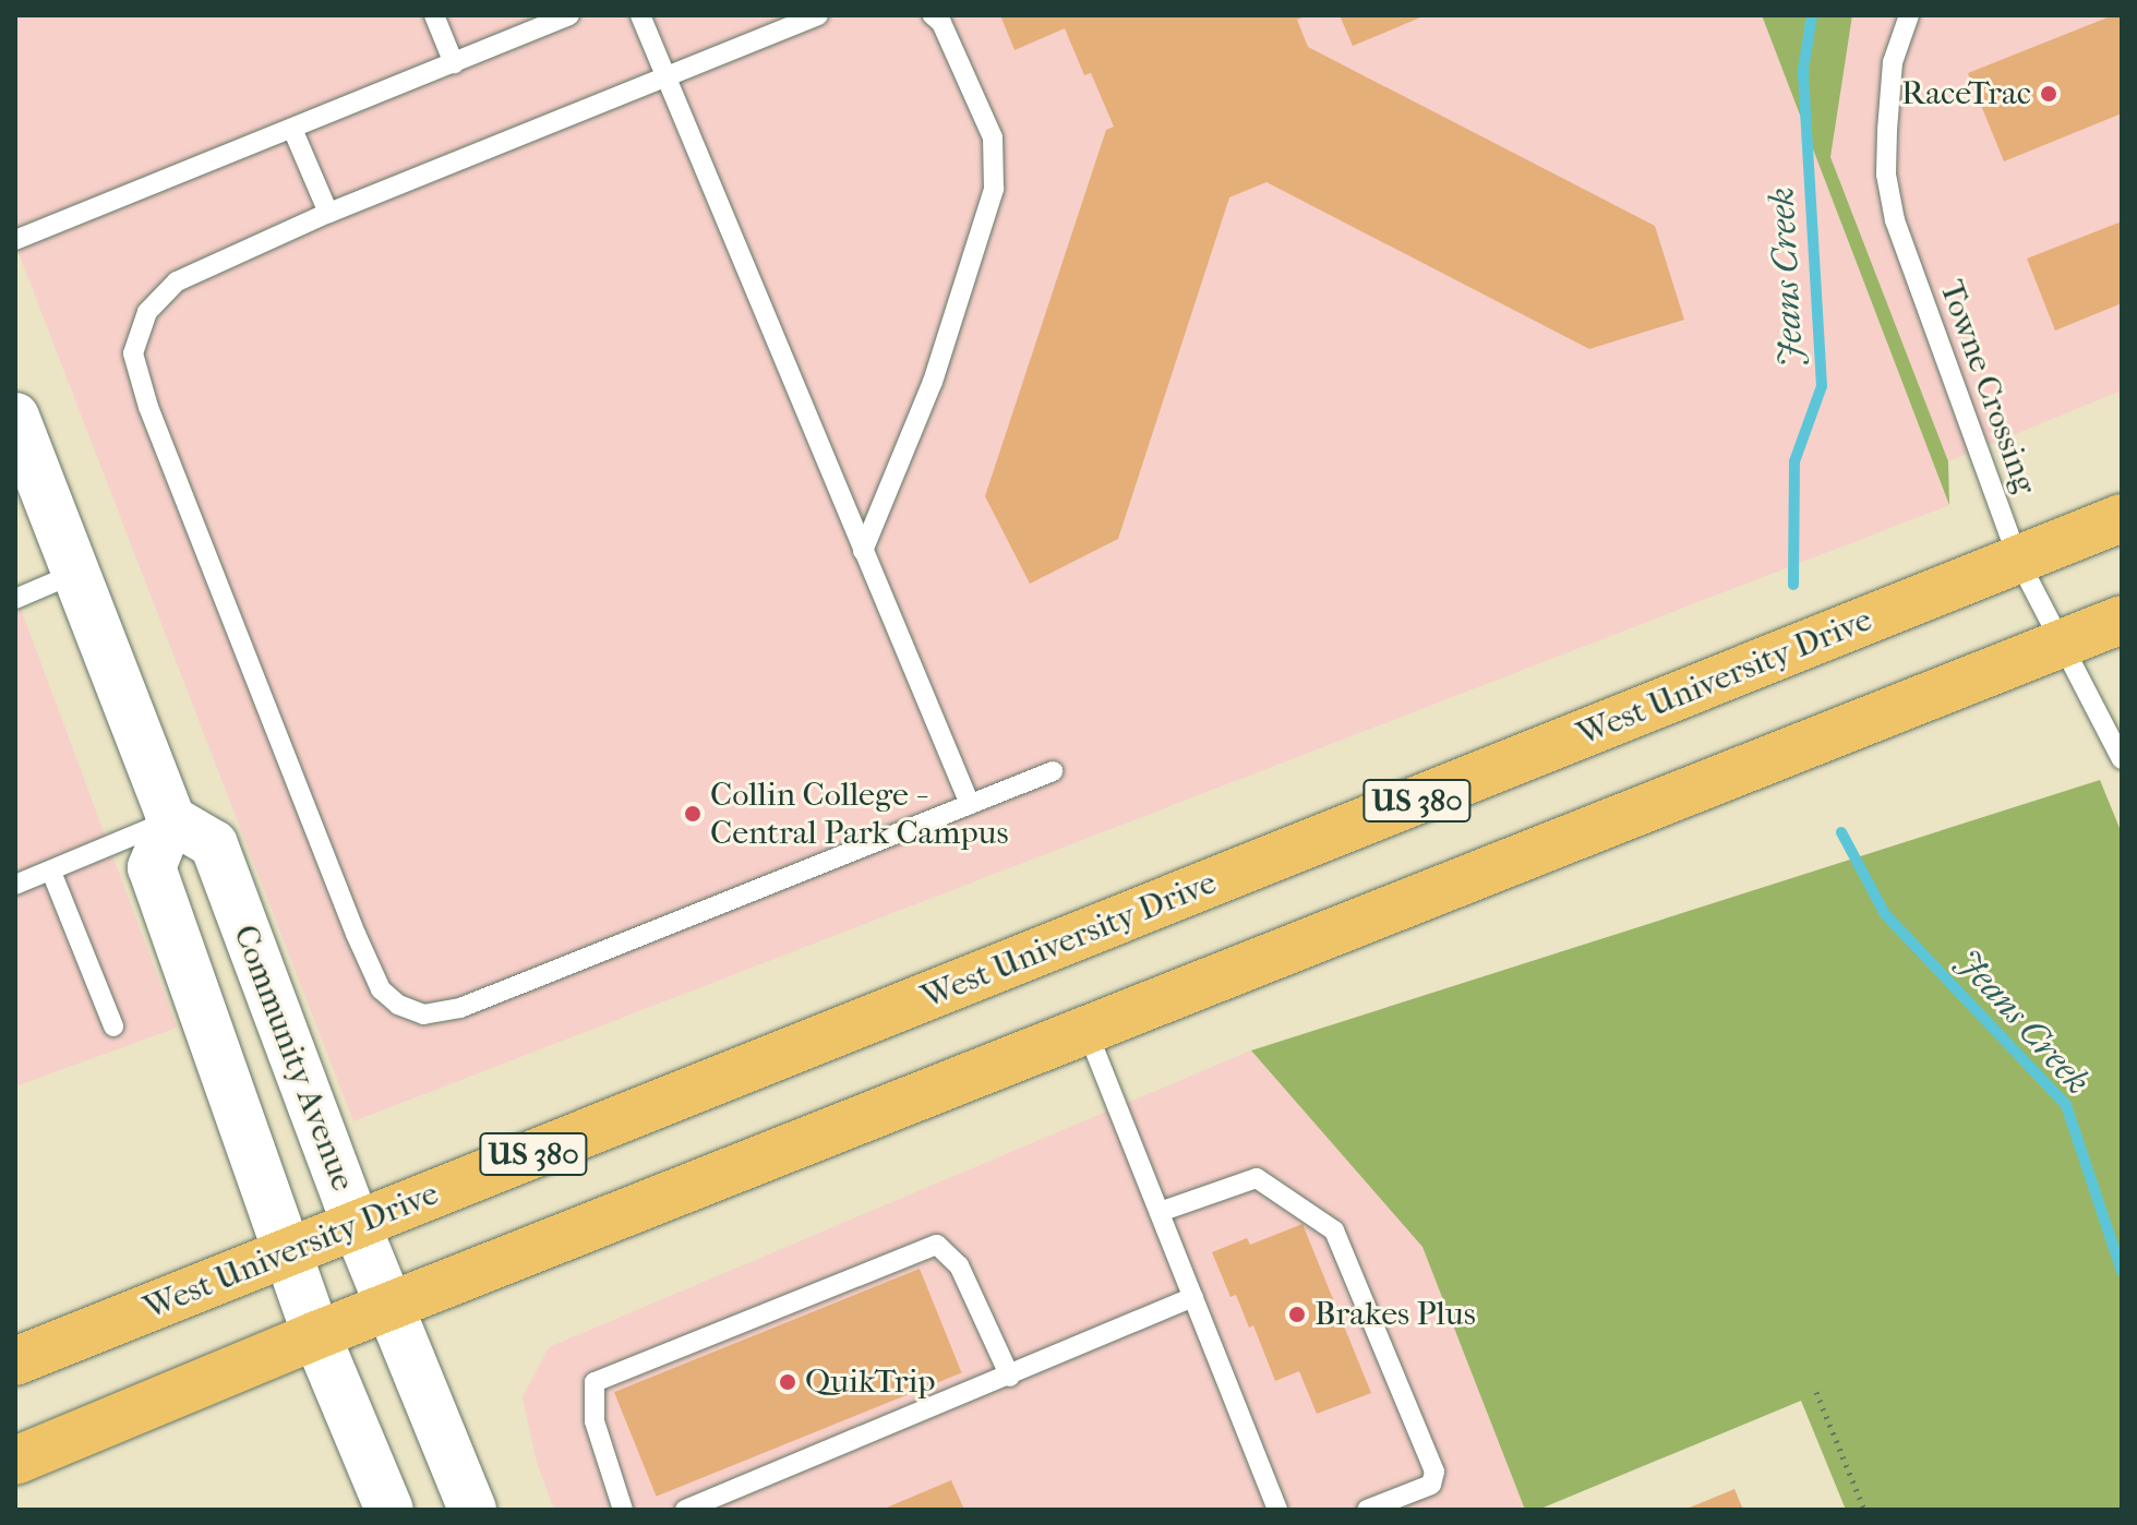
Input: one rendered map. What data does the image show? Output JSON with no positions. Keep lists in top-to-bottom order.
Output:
{
  "streets": {
    "highway": ["West University Drive", "US 380"],
    "street": ["Community Avenue"],
    "lane": ["Towne Crossing"]
  },
  "crossings": [
    ["Towne Crossing", "West University Drive"],
    ["Towne Crossing", "US 380"],
    ["West University Drive", "Community Avenue"],
    ["US 380", "Community Avenue"]
  ],
  "water": ["Jeans Creek"],
  "places": [
    "RaceTrac",
    "Collin College - Central Park Campus",
    "Brakes Plus",
    "QuikTrip"
  ]
}
